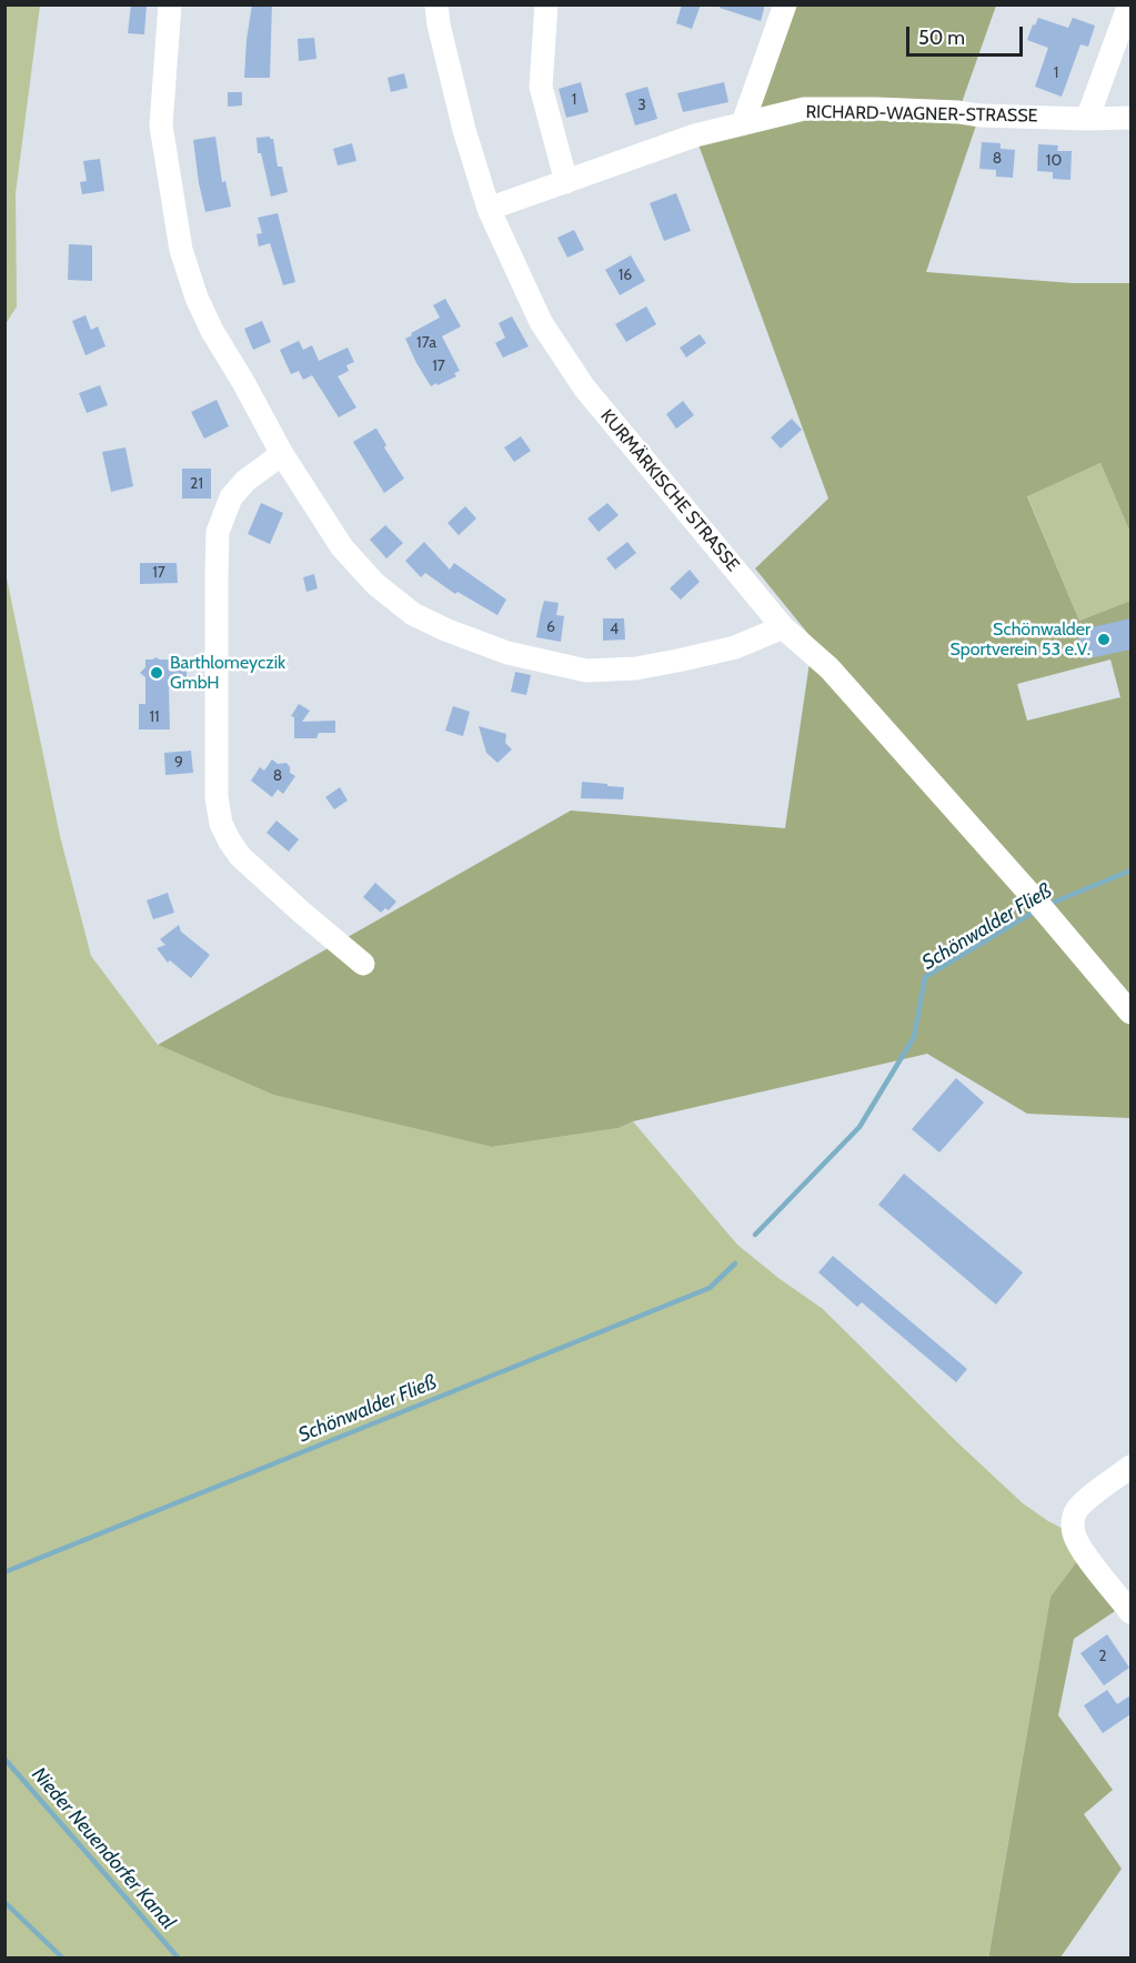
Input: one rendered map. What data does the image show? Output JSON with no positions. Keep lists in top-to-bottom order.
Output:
{
  "streets": {
    "street": ["RICHARD-WAGNER-STRASSE", "KURMÄRKISCHE STRASSE"]
  },
  "crossings": [
    ["RICHARD-WAGNER-STRASSE", "KURMÄRKISCHE STRASSE"]
  ],
  "water": ["Schönwalder Fließ", "Nieder Neuendorfer Kanal"],
  "places": ["Schönwalder Sportverein 53 e.V.", "Barthlomeyczik GmbH"],
  "house_numbers": [
    "1",
    "1",
    "3",
    "8",
    "10",
    "16",
    "17a",
    "17",
    "21",
    "17",
    "6",
    "4",
    "11",
    "9",
    "8",
    "2"
  ],
  "scale_bar": "50 m"
}
